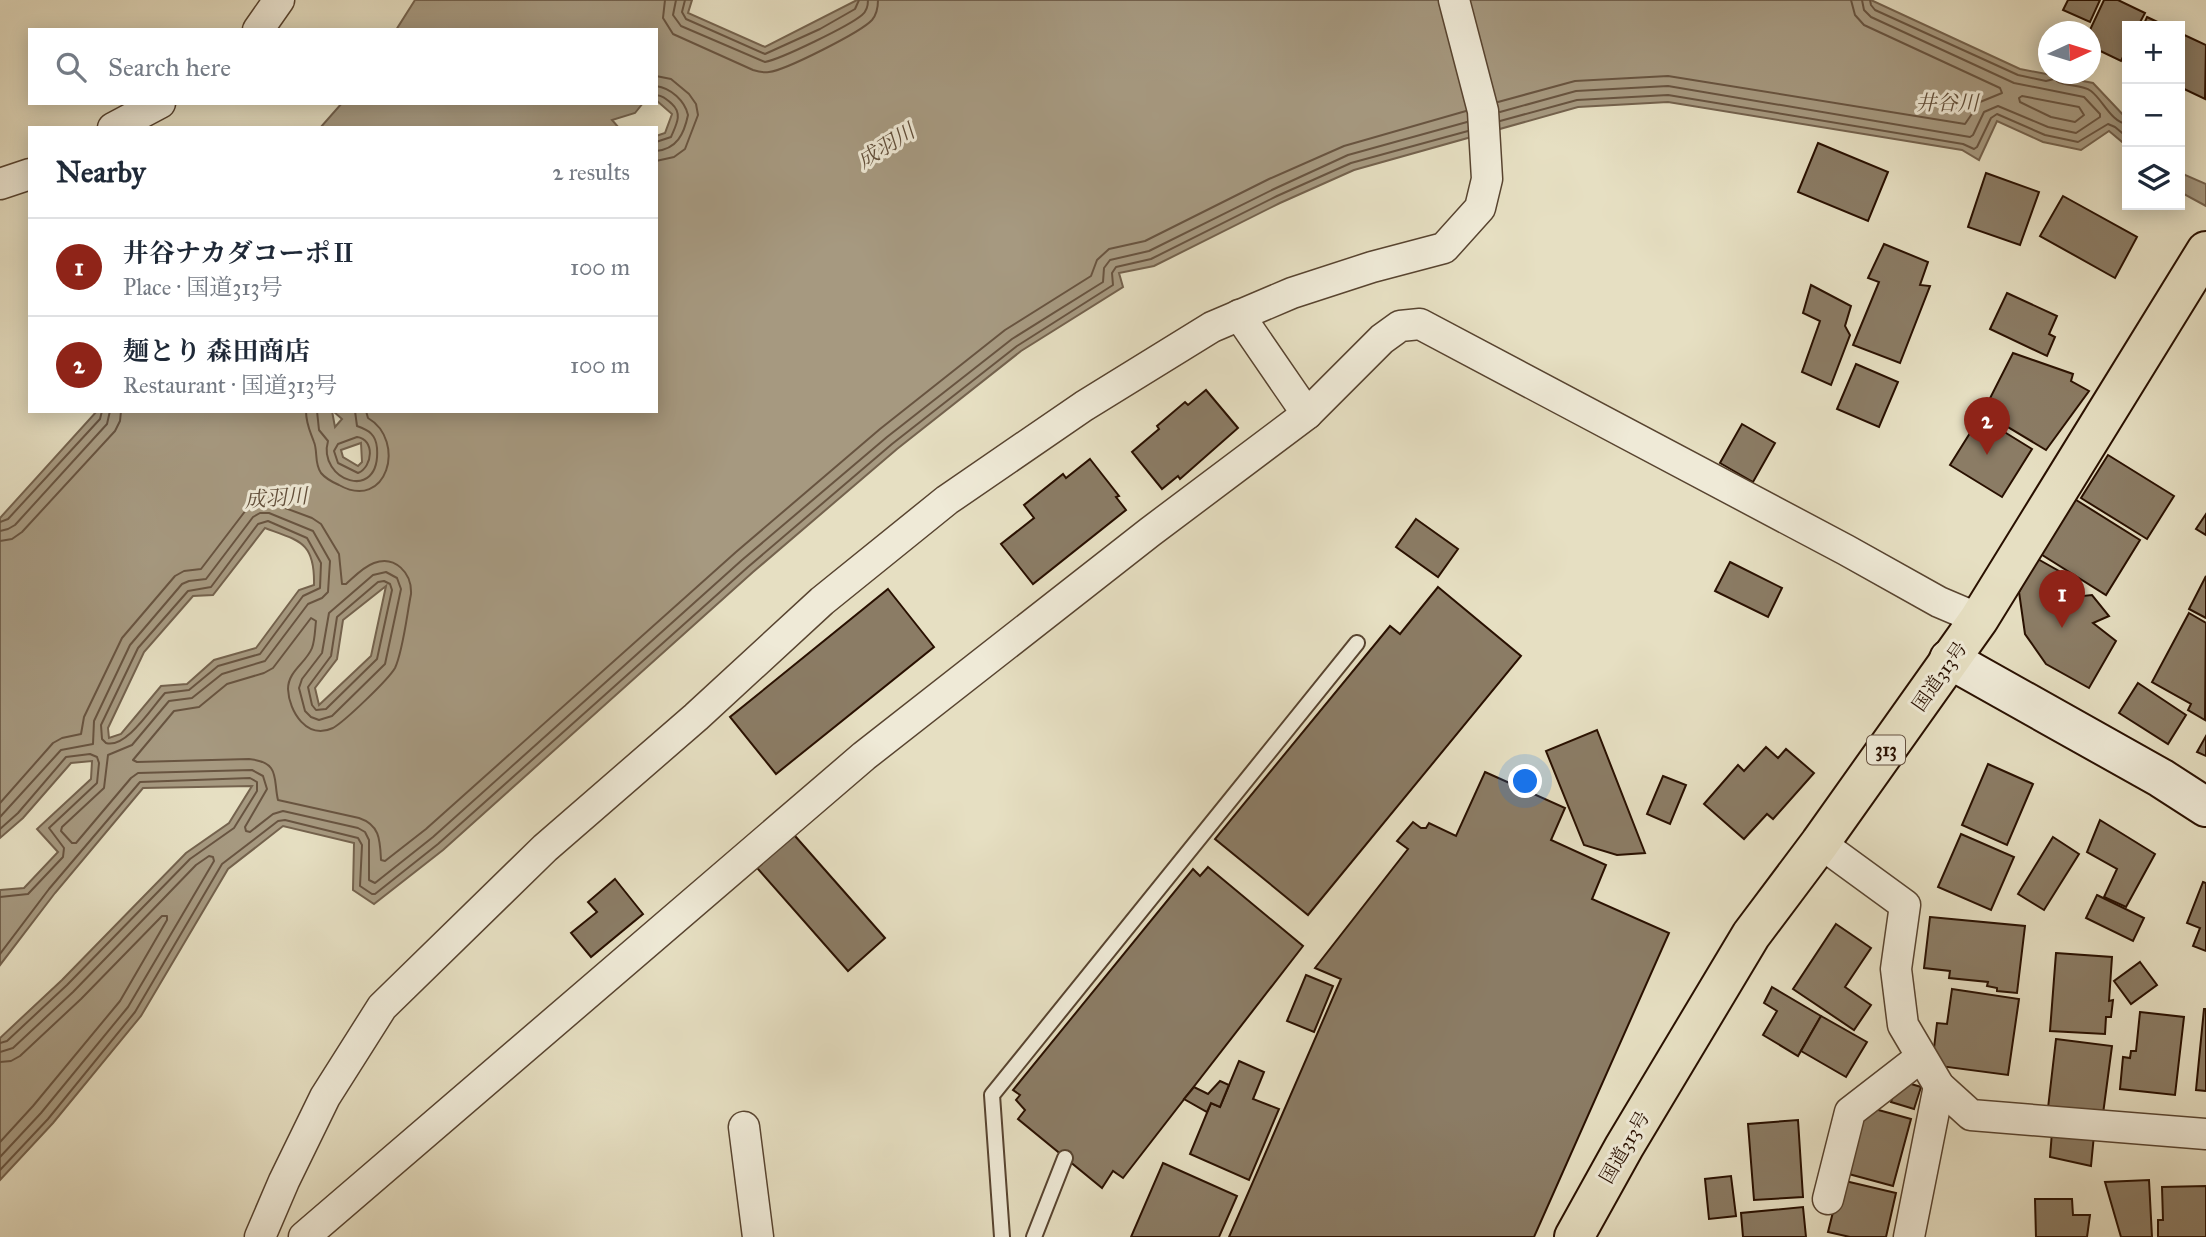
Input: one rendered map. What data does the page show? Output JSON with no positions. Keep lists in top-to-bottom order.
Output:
{
  "streets": {
    "highway": ["国道313号", "313"]
  },
  "water": ["井谷川", "成羽川"],
  "north": "right",
  "page": {
    "map_buttons": ["+", "−"],
    "search": "Search here",
    "heading": ["Nearby", "2 results"],
    "list": [
      {
        "mark": "1",
        "name": "井谷ナカダコーポⅡ",
        "note": "Place · 国道313号",
        "value": "100 m"
      },
      {
        "mark": "2",
        "name": "麺とり 森田商店",
        "note": "Restaurant · 国道313号",
        "value": "100 m"
      }
    ],
    "pins": ["2", "1"]
  }
}
